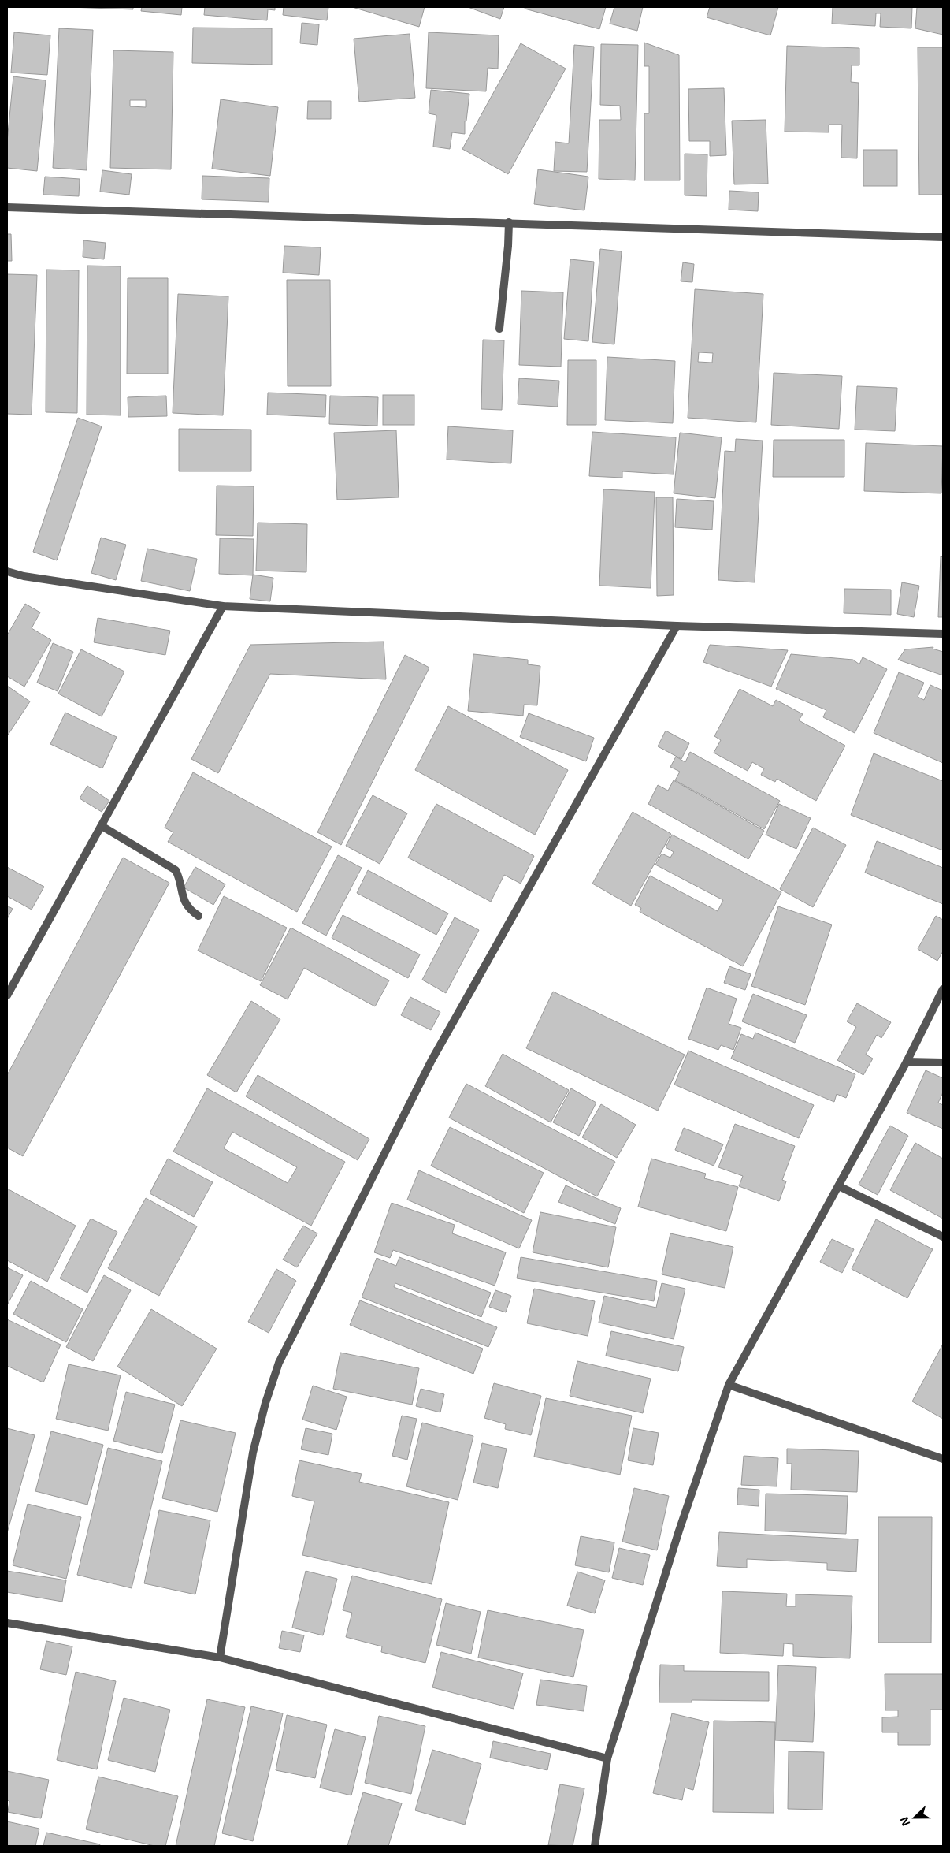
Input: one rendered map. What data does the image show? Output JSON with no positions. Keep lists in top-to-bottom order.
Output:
{
  "north": "left"
}
